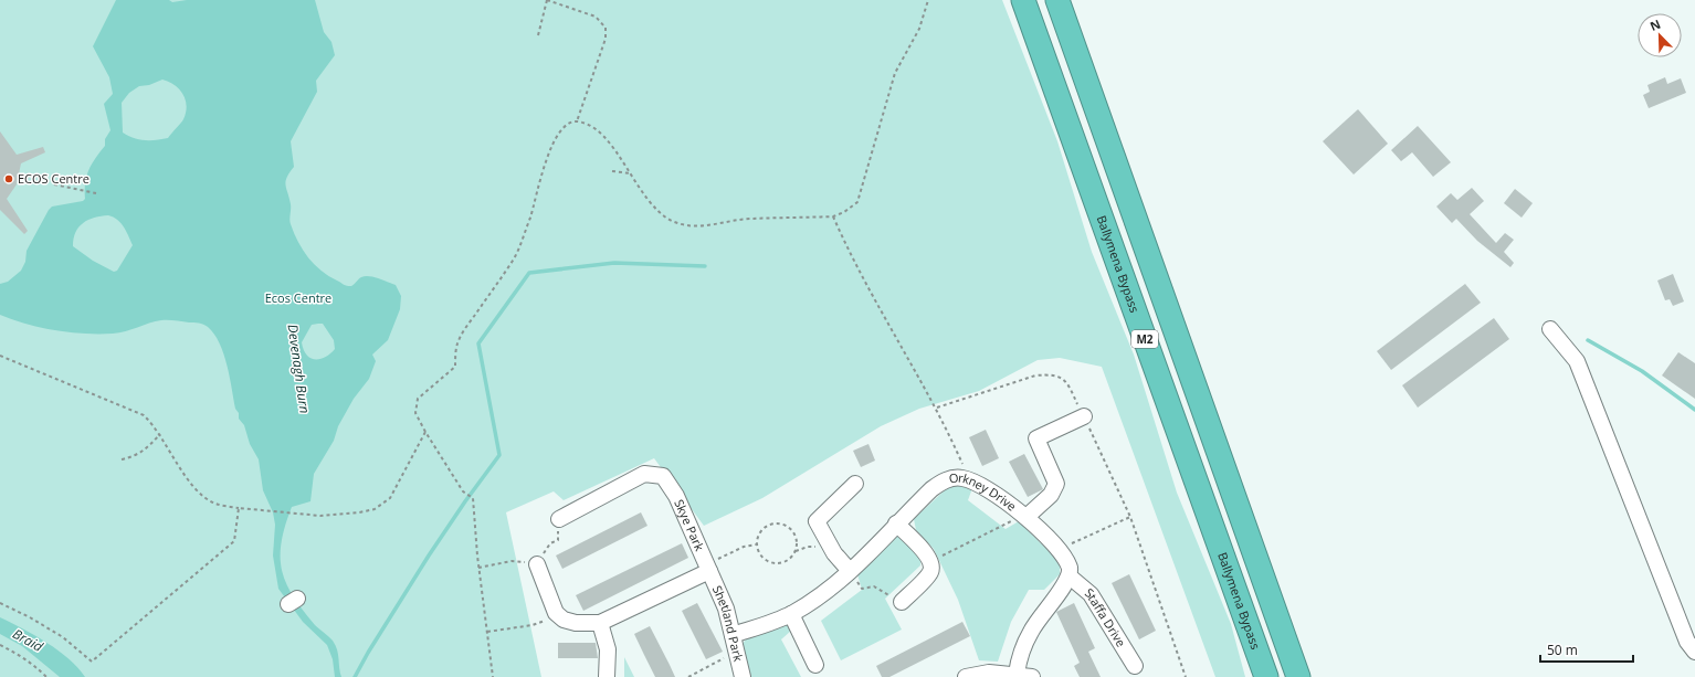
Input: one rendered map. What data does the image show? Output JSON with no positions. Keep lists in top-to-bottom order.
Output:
{
  "streets": {
    "highway": ["Ballymena Bypass", "M2"],
    "street": [
      "Orkney Drive",
      "Skye Park",
      "Staffa Drive",
      "Shetland Park"
    ]
  },
  "crossings": [
    ["Orkney Drive", "Staffa Drive"],
    ["Orkney Drive", "Shetland Park"],
    ["Skye Park", "Shetland Park"]
  ],
  "water": ["Devenagh Burn", "Braid"],
  "parks": ["Ecos Centre"],
  "places": ["ECOS Centre"],
  "scale_bar": "50 m",
  "north": "top left"
}
